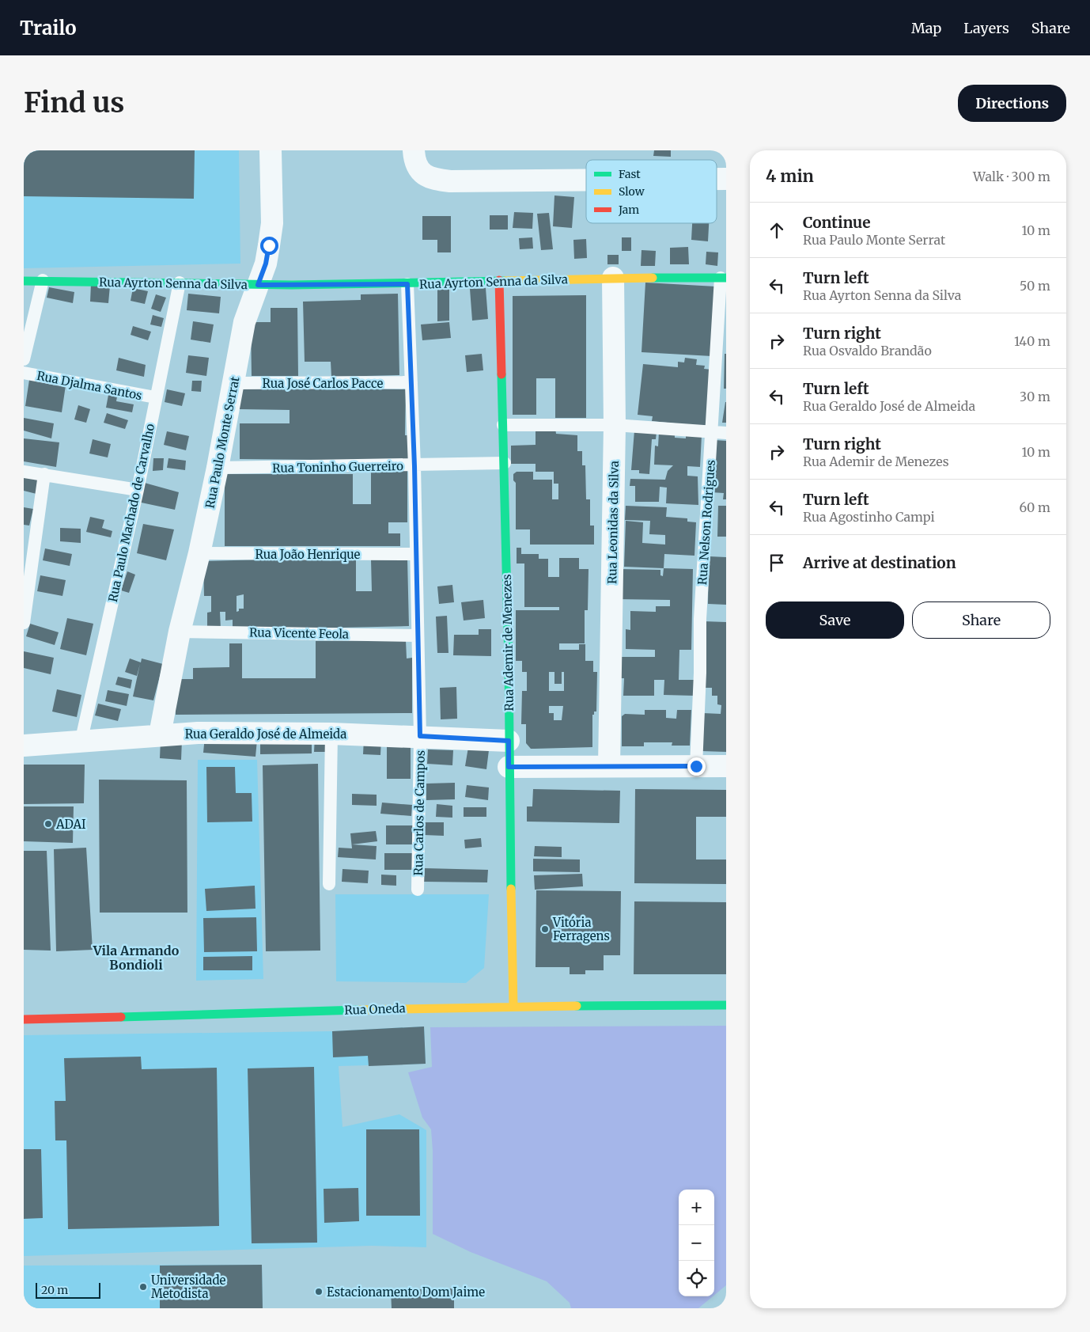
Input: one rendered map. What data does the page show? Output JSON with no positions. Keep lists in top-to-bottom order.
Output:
{
  "streets": {
    "street": [
      "Rua Ayrton Senna da Silva",
      "Rua Paulo Monte Serrat",
      "Rua Leonidas da Silva",
      "Rua Ademir de Menezes",
      "Rua Geraldo José de Almeida",
      "Rua Oneda"
    ],
    "lane": [
      "Rua José Carlos Pacce",
      "Rua Djalma Santos",
      "Rua Toninho Guerreiro",
      "Rua Paulo Machado de Carvalho",
      "Rua Nelson Rodrigues",
      "Rua João Henrique",
      "Rua Vicente Feola",
      "Rua Carlos de Campos"
    ]
  },
  "crossings": [
    ["Rua Ayrton Senna da Silva", "Rua Paulo Monte Serrat"],
    ["Rua Ayrton Senna da Silva", "Rua Paulo Machado de Carvalho"],
    ["Rua Ayrton Senna da Silva", "Rua Leonidas da Silva"],
    ["Rua Ayrton Senna da Silva", "Rua Nelson Rodrigues"],
    ["Rua Ayrton Senna da Silva", "Rua Ademir de Menezes"],
    ["Rua Ayrton Senna da Silva", "Rua Carlos de Campos"],
    ["Rua José Carlos Pacce", "Rua Paulo Monte Serrat"],
    ["Rua José Carlos Pacce", "Rua Carlos de Campos"],
    ["Rua Djalma Santos", "Rua Paulo Machado de Carvalho"],
    ["Rua Paulo Monte Serrat", "Rua Toninho Guerreiro"],
    ["Rua Paulo Monte Serrat", "Rua João Henrique"],
    ["Rua Paulo Monte Serrat", "Rua Vicente Feola"],
    ["Rua Paulo Monte Serrat", "Rua Geraldo José de Almeida"],
    ["Rua Toninho Guerreiro", "Rua Ademir de Menezes"],
    ["Rua Toninho Guerreiro", "Rua Carlos de Campos"],
    ["Rua Paulo Machado de Carvalho", "Rua Geraldo José de Almeida"],
    ["Rua João Henrique", "Rua Carlos de Campos"],
    ["Rua Vicente Feola", "Rua Carlos de Campos"],
    ["Rua Ademir de Menezes", "Rua Geraldo José de Almeida"],
    ["Rua Ademir de Menezes", "Rua Oneda"],
    ["Rua Geraldo José de Almeida", "Rua Carlos de Campos"]
  ],
  "districts": ["Vila Armando Bondioli"],
  "places": [
    "ADAI",
    "Vitória Ferragens",
    "Universidade Metodista",
    "Estacionamento Dom Jaime"
  ],
  "legend": ["Fast", "Slow", "Jam"],
  "scale_bar": "20 m",
  "page": {
    "header": "Trailo",
    "nav": ["Map", "Layers", "Share"],
    "buttons": [
      "Directions",
      ["Save", "Share"]
    ],
    "title": "Find us",
    "heading": ["4 min", "Walk · 300 m"],
    "list": [
      ["Continue", "Rua Paulo Monte Serrat", "10 m"],
      ["Turn left", "Rua Ayrton Senna da Silva", "50 m"],
      ["Turn right", "Rua Osvaldo Brandão", "140 m"],
      ["Turn left", "Rua Geraldo José de Almeida", "30 m"],
      ["Turn right", "Rua Ademir de Menezes", "10 m"],
      ["Turn left", "Rua Agostinho Campi", "60 m"],
      "Arrive at destination"
    ],
    "map_buttons": ["+", "−"],
    "scale": "20 m"
  }
}
